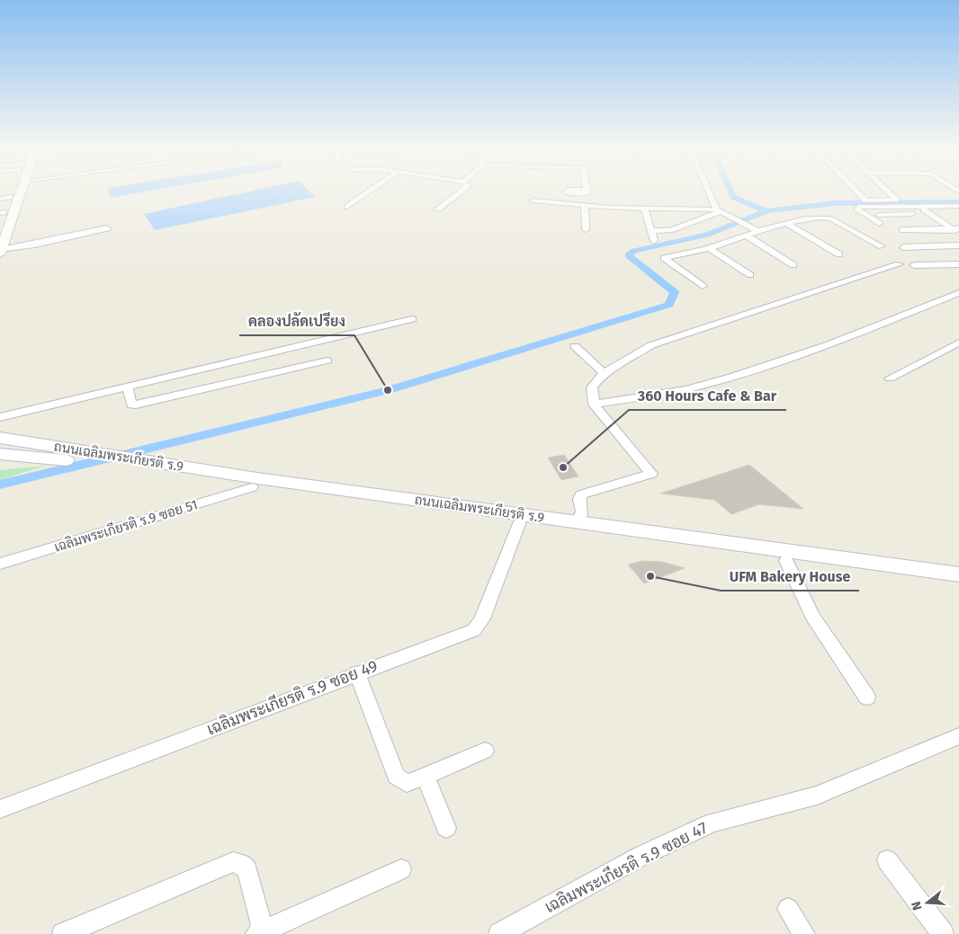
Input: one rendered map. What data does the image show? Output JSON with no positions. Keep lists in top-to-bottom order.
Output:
{
  "streets": {
    "main road": ["ถนนเฉลิมพระเกียรติ ร.9"],
    "street": ["เฉลิมพระเกียรติ ร.9 ซอย 51", "เฉลิมพระเกียรติ ร.9 ซอย 49", "เฉลิมพระเกียรติ ร.9 ซอย 47"]
  },
  "crossings": [
    ["ถนนเฉลิมพระเกียรติ ร.9", "เฉลิมพระเกียรติ ร.9 ซอย 51"],
    ["ถนนเฉลิมพระเกียรติ ร.9", "เฉลิมพระเกียรติ ร.9 ซอย 49"]
  ],
  "places": ["คลองปลัดเปรียง", "360 Hours Cafe & Bar", "UFM Bakery House"],
  "north": "left"
}
